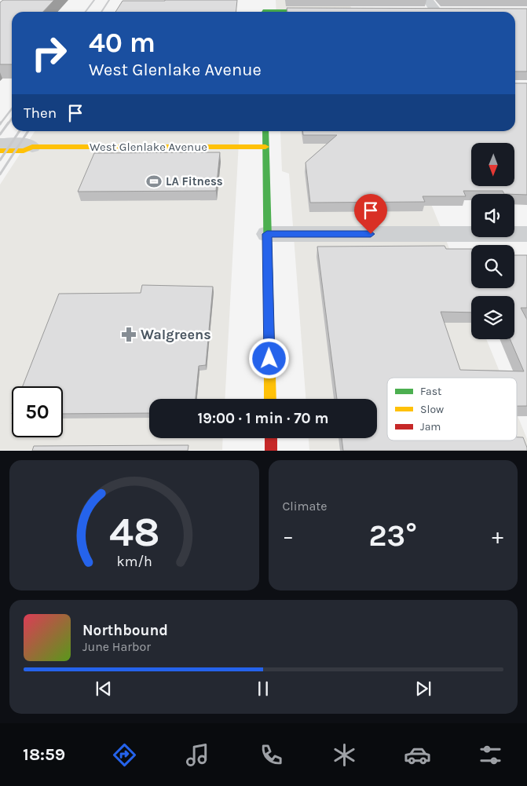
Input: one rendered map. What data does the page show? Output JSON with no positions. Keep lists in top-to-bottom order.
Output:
{
  "streets": {
    "street": ["West Glenlake Avenue"]
  },
  "places": {
    "sports": ["LA Fitness"],
    "pharmacy": ["Walgreens"]
  },
  "legend": ["Fast", "Slow", "Jam"],
  "north": "bottom",
  "page": {
    "turn": ["40 m", "West Glenlake Avenue"],
    "then": "Then",
    "limit": "50",
    "trip": "19:00 · 1 min · 70 m",
    "tile": "Climate",
    "heat": ["−", "23°", "+"],
    "song": ["Northbound", "June Harbor"],
    "tabs": "18:59",
    "gauge": ["48", "km/h"]
  }
}
